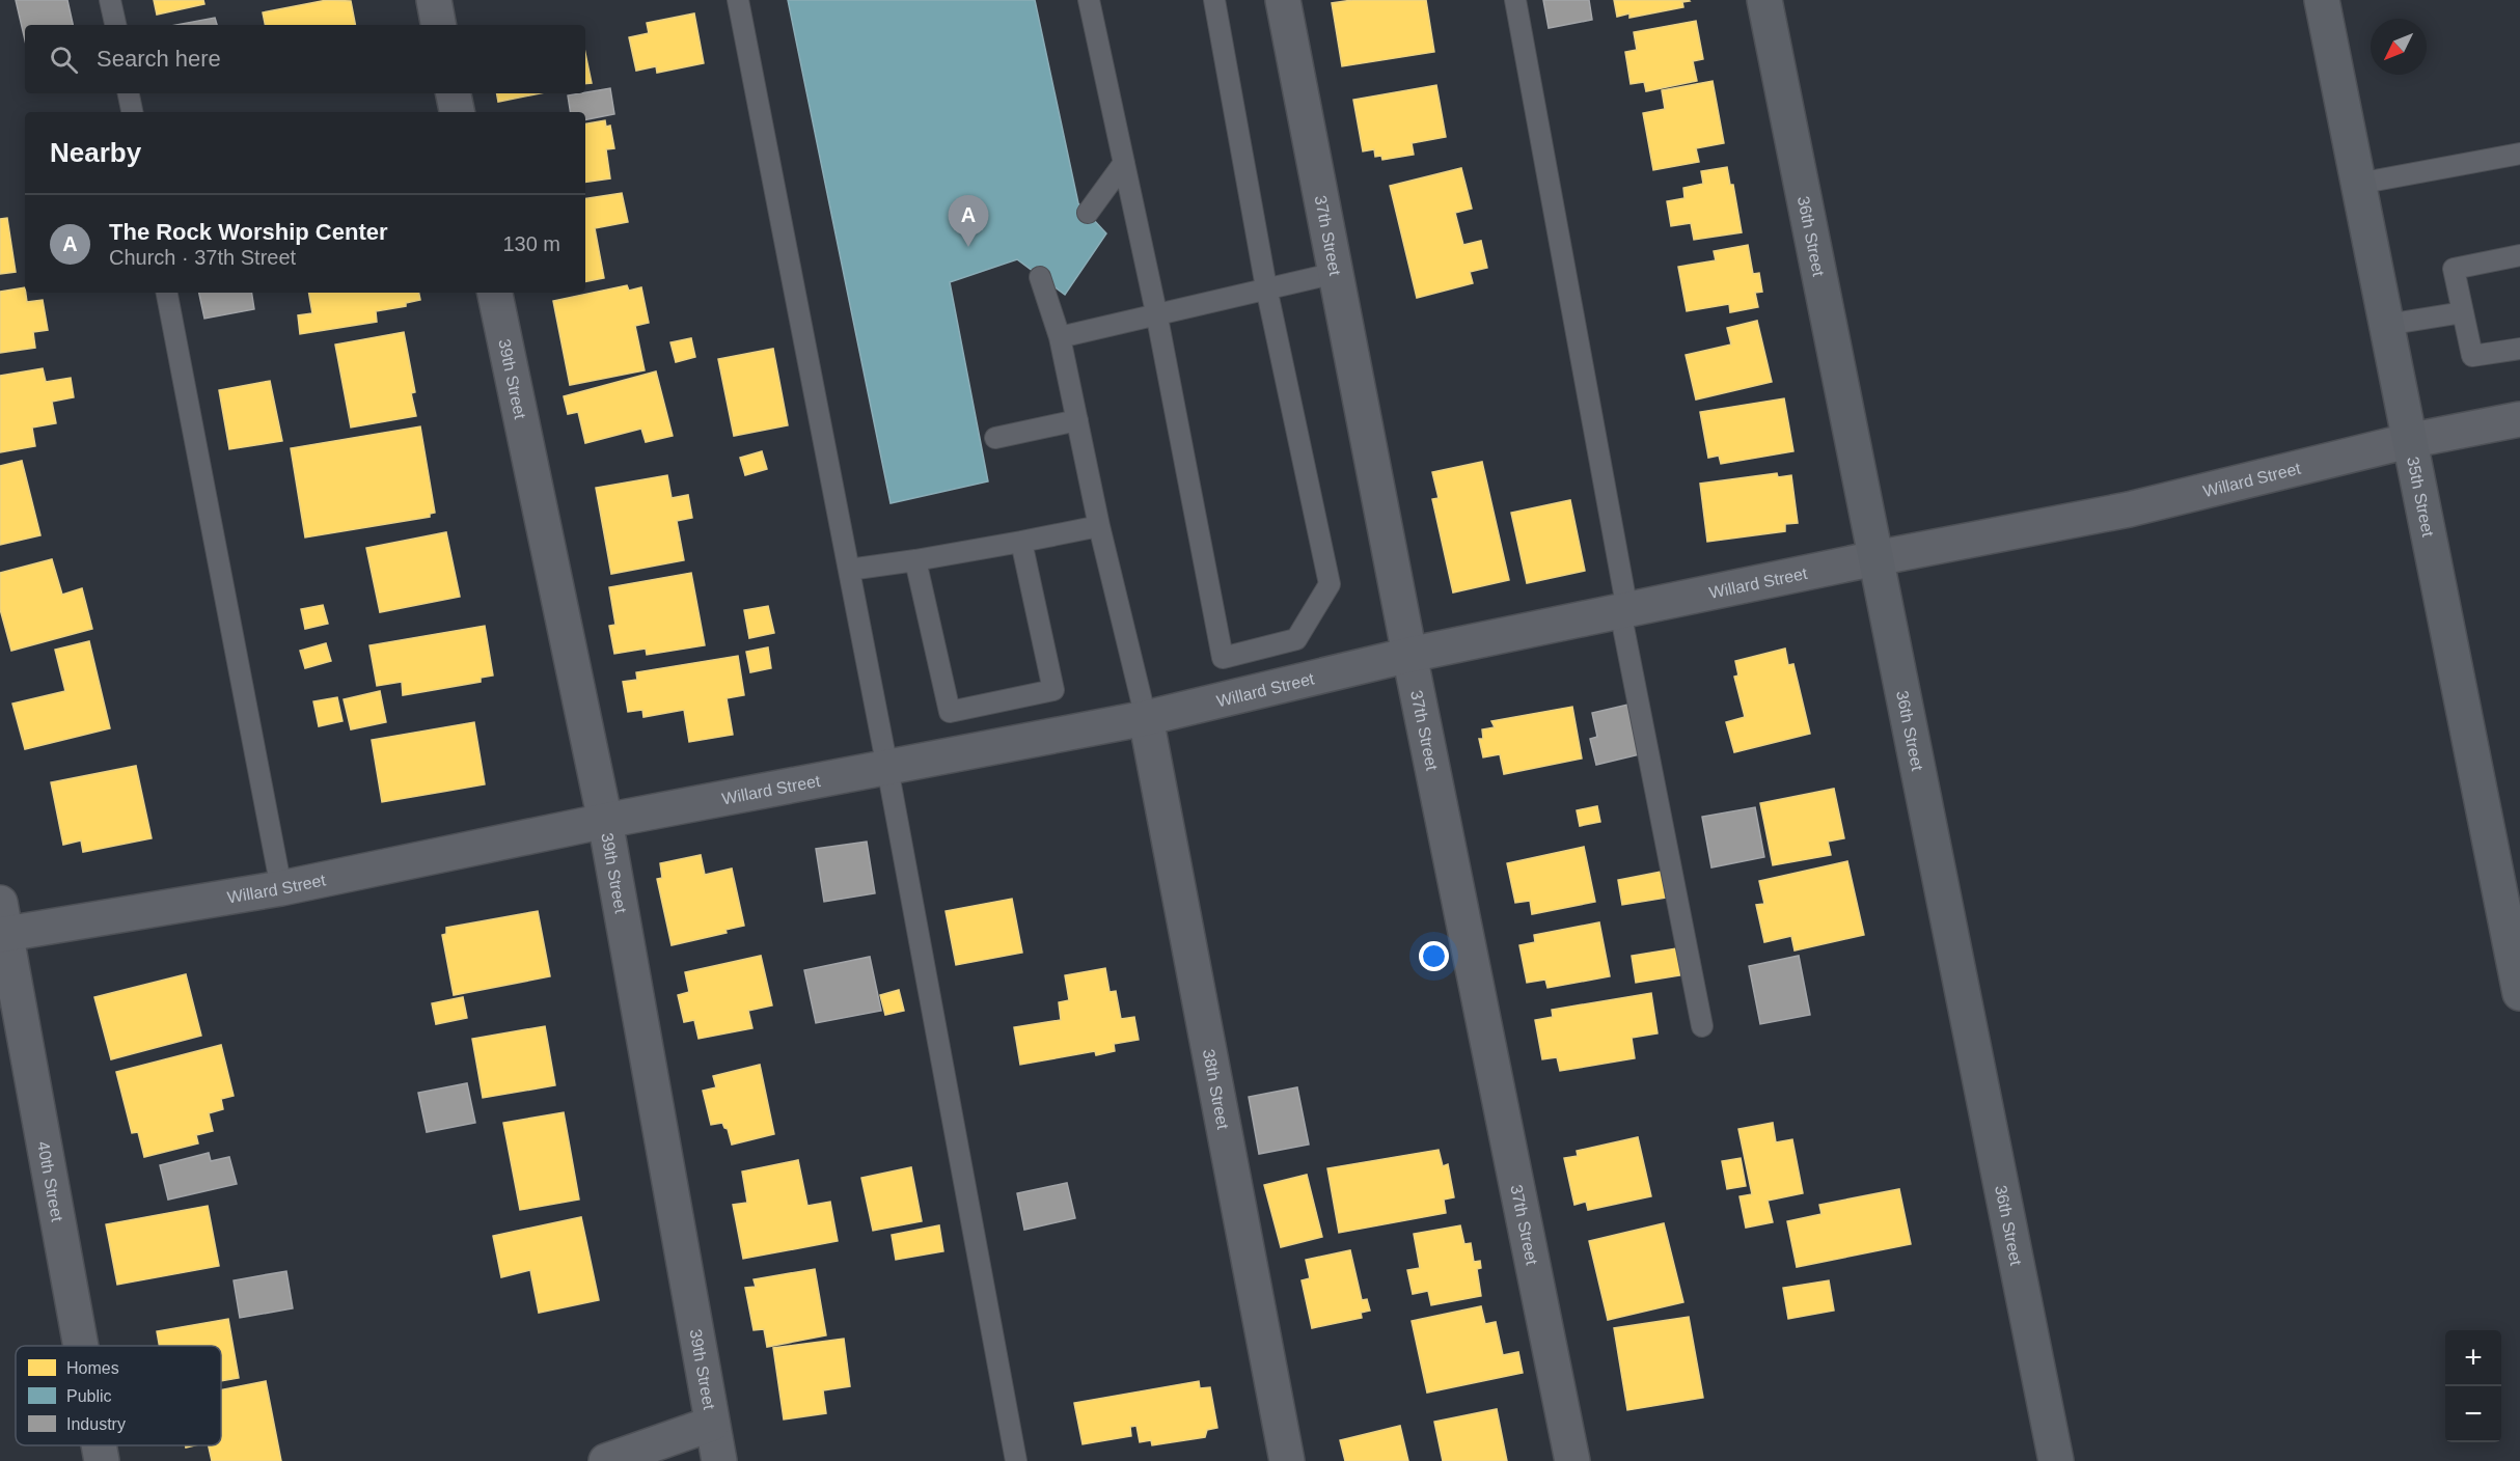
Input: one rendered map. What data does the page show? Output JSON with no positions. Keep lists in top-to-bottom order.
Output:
{
  "streets": {
    "street": [
      "36th Street",
      "37th Street",
      "39th Street",
      "Willard Street",
      "35th Street",
      "38th Street",
      "40th Street"
    ]
  },
  "crossings": [
    ["36th Street", "Willard Street"],
    ["37th Street", "Willard Street"],
    ["39th Street", "Willard Street"],
    ["Willard Street", "35th Street"],
    ["Willard Street", "38th Street"],
    ["Willard Street", "40th Street"]
  ],
  "legend": ["Homes", "Public", "Industry"],
  "north": "bottom left",
  "page": {
    "search": "Search here",
    "heading": "Nearby",
    "list": [
      {
        "mark": "A",
        "name": "The Rock Worship Center",
        "note": "Church · 37th Street",
        "value": "130 m"
      }
    ],
    "pins": "A",
    "map_buttons": ["+", "−"]
  }
}
